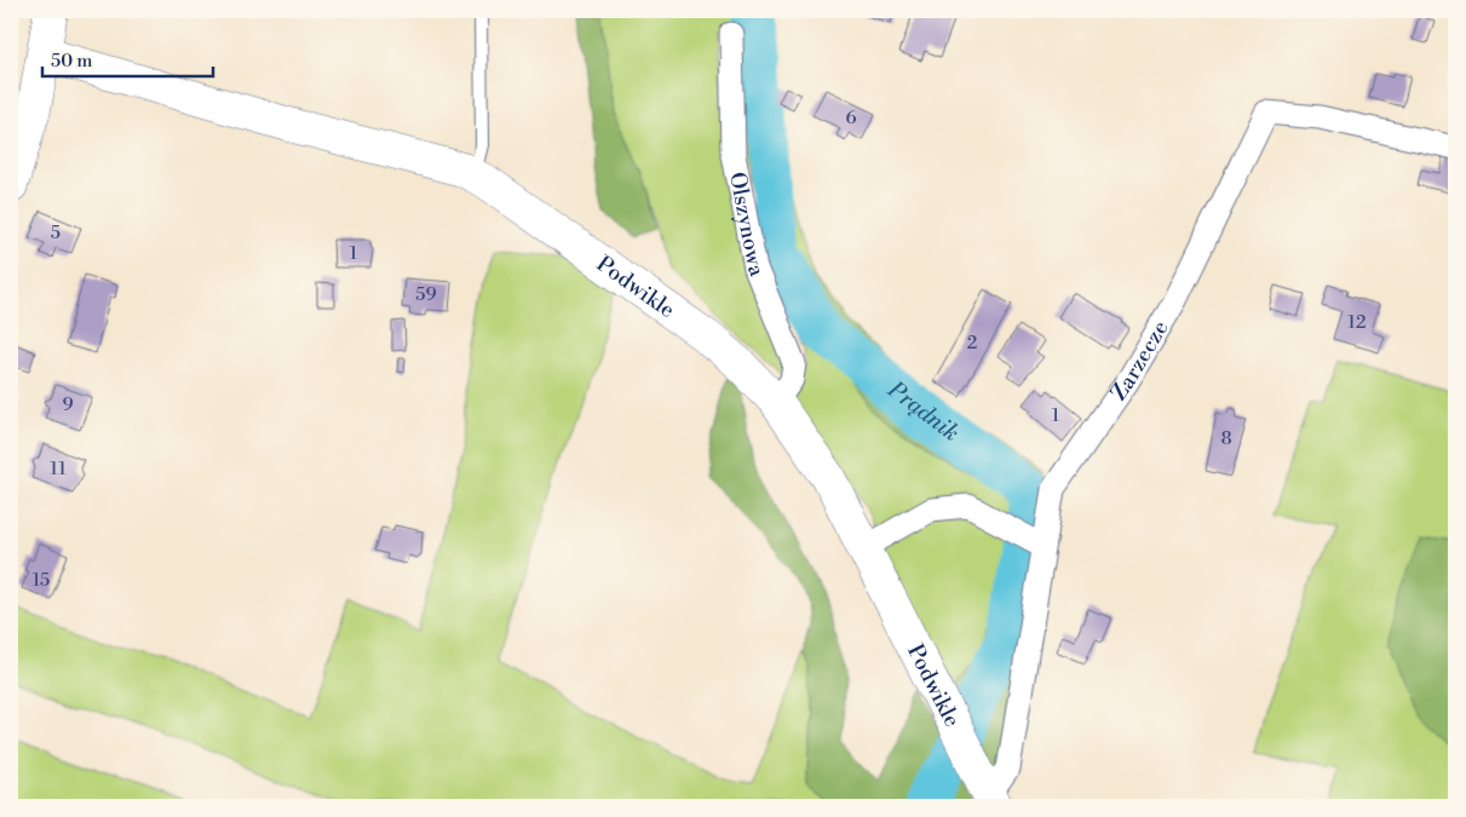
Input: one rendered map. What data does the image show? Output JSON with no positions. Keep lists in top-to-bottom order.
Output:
{
  "streets": {
    "street": ["Olszynowa", "Podwikle", "Zarzecze"]
  },
  "crossings": [
    ["Olszynowa", "Podwikle"],
    ["Podwikle", "Zarzecze"]
  ],
  "water": ["Prądnik"],
  "house_numbers": [
    "6",
    "5",
    "1",
    "59",
    "12",
    "2",
    "9",
    "1",
    "8",
    "11",
    "15"
  ],
  "scale_bar": "50 m"
}
